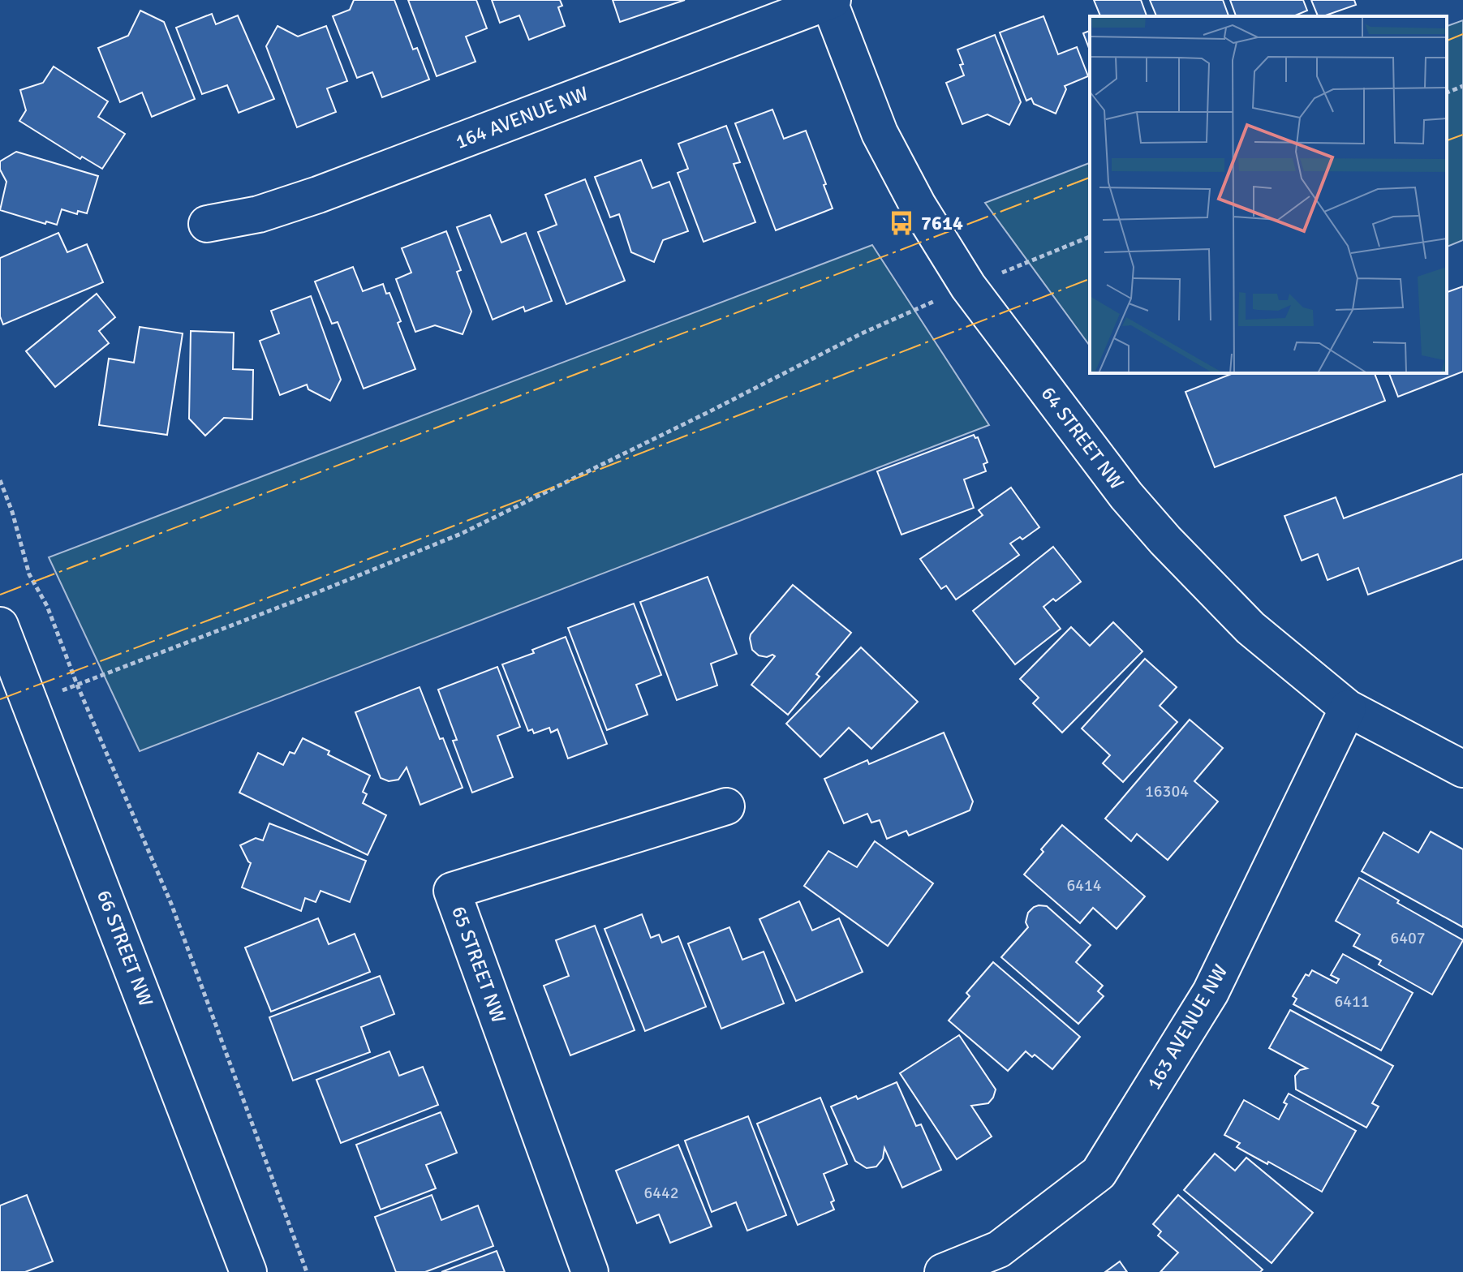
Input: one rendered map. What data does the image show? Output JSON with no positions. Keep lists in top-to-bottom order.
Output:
{
  "streets": {
    "street": [
      "164 AVENUE NW",
      "64 STREET NW",
      "66 STREET NW",
      "65 STREET NW",
      "163 AVENUE NW"
    ]
  },
  "crossings": [
    ["164 AVENUE NW", "64 STREET NW"],
    ["64 STREET NW", "163 AVENUE NW"]
  ],
  "places": {
    "bus stop": ["7614"]
  },
  "house_numbers": [
    "16304",
    "6414",
    "6407",
    "6411",
    "6442"
  ]
}
